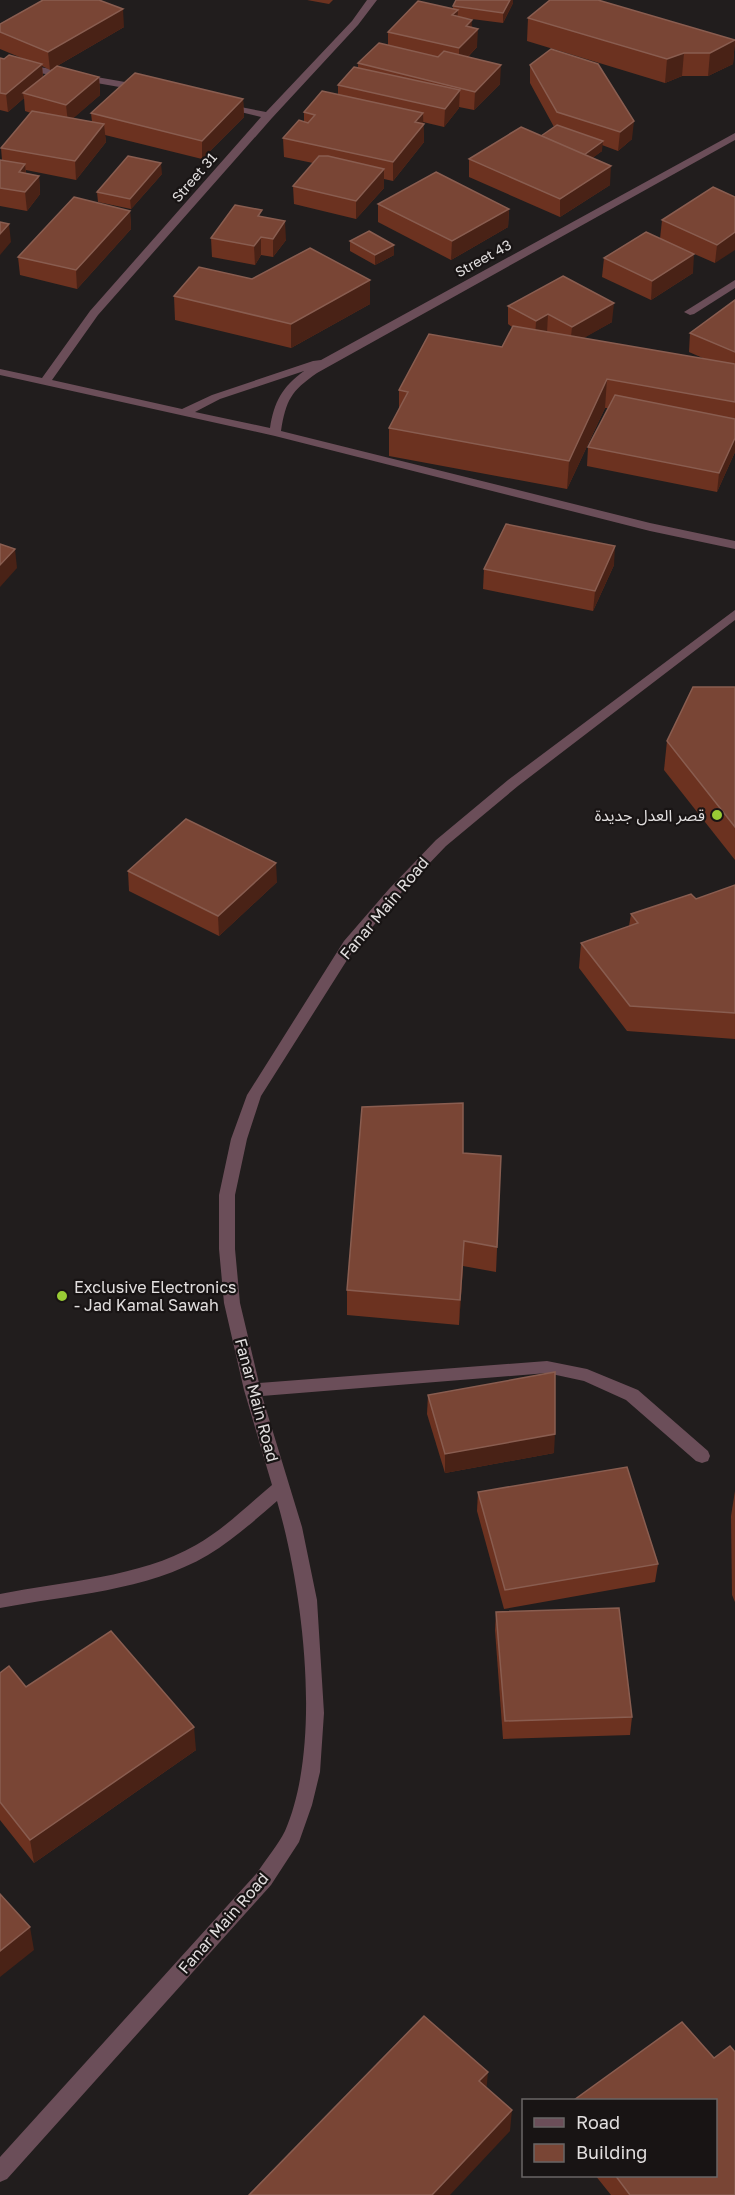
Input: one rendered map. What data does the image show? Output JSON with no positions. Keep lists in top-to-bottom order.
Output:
{
  "streets": {
    "street": ["Street 31", "Street 43", "Fanar Main Road"]
  },
  "places": ["قصر العدل جديدة", "Exclusive Electronics - Jad Kamal Sawah"],
  "legend": ["Road", "Building"]
}
